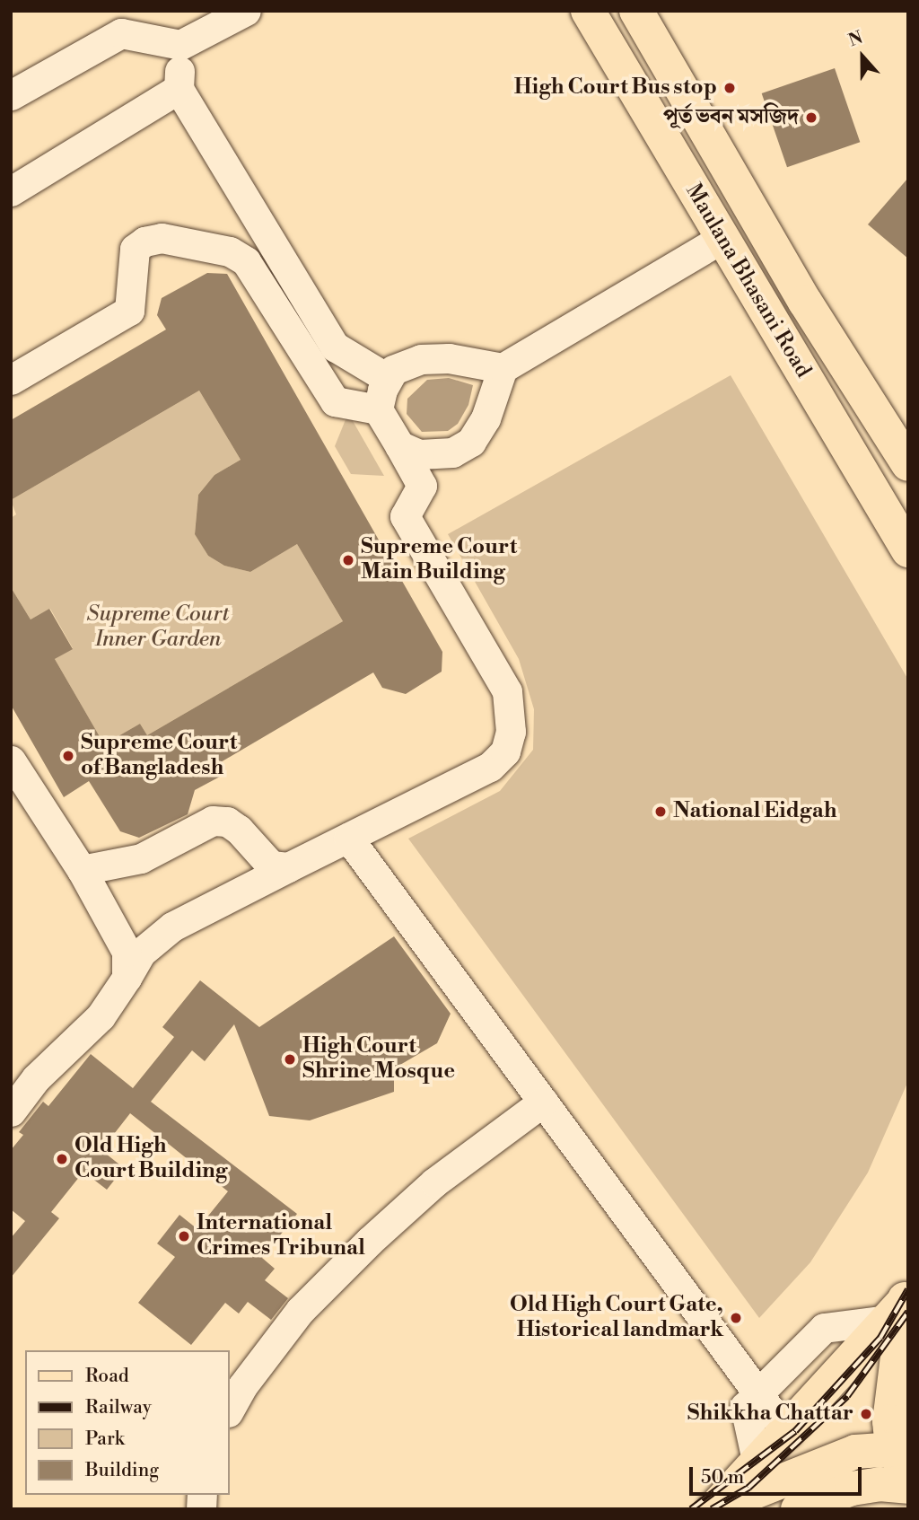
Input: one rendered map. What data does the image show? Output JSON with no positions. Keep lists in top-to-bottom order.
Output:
{
  "streets": {
    "main road": ["Maulana Bhasani Road"]
  },
  "parks": ["Supreme Court Inner Garden"],
  "places": [
    "High Court Bus stop",
    "পূর্ত ভবন মসজিদ",
    "Supreme Court Main Building",
    "Supreme Court of Bangladesh",
    "National Eidgah",
    "High Court Shrine Mosque",
    "Old High Court Building",
    "International Crimes Tribunal",
    "Old High Court Gate, Historical landmark",
    "Shikkha Chattar"
  ],
  "legend": [
    "Road",
    "Railway",
    "Park",
    "Building"
  ],
  "scale_bar": "50 m",
  "north": "top"
}
